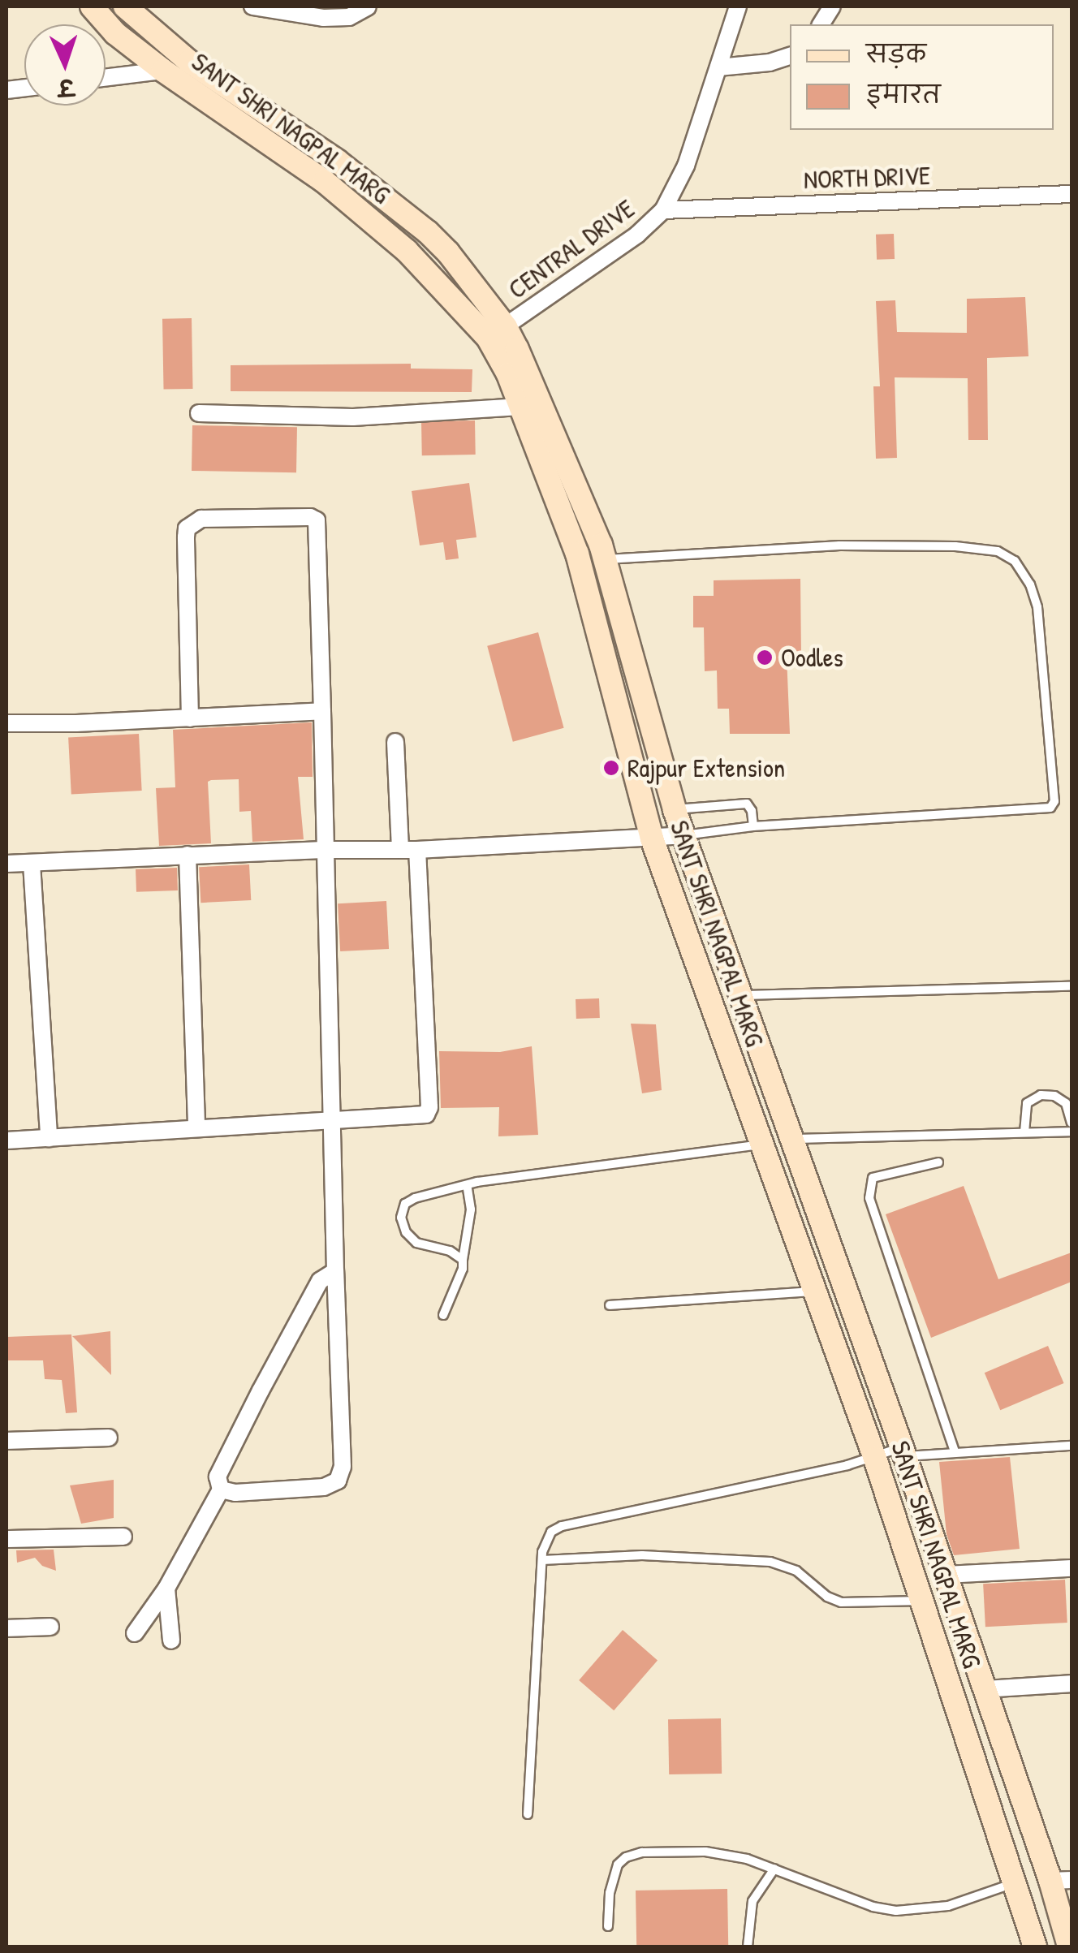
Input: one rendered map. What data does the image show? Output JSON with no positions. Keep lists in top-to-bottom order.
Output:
{
  "streets": {
    "main road": ["SANT SHRI NAGPAL MARG"],
    "street": ["NORTH DRIVE", "CENTRAL DRIVE"]
  },
  "crossings": [
    ["SANT SHRI NAGPAL MARG", "CENTRAL DRIVE"],
    ["NORTH DRIVE", "CENTRAL DRIVE"]
  ],
  "places": ["Oodles", "Rajpur Extension"],
  "legend": ["सड़क", "इमारत"],
  "north": "bottom"
}
